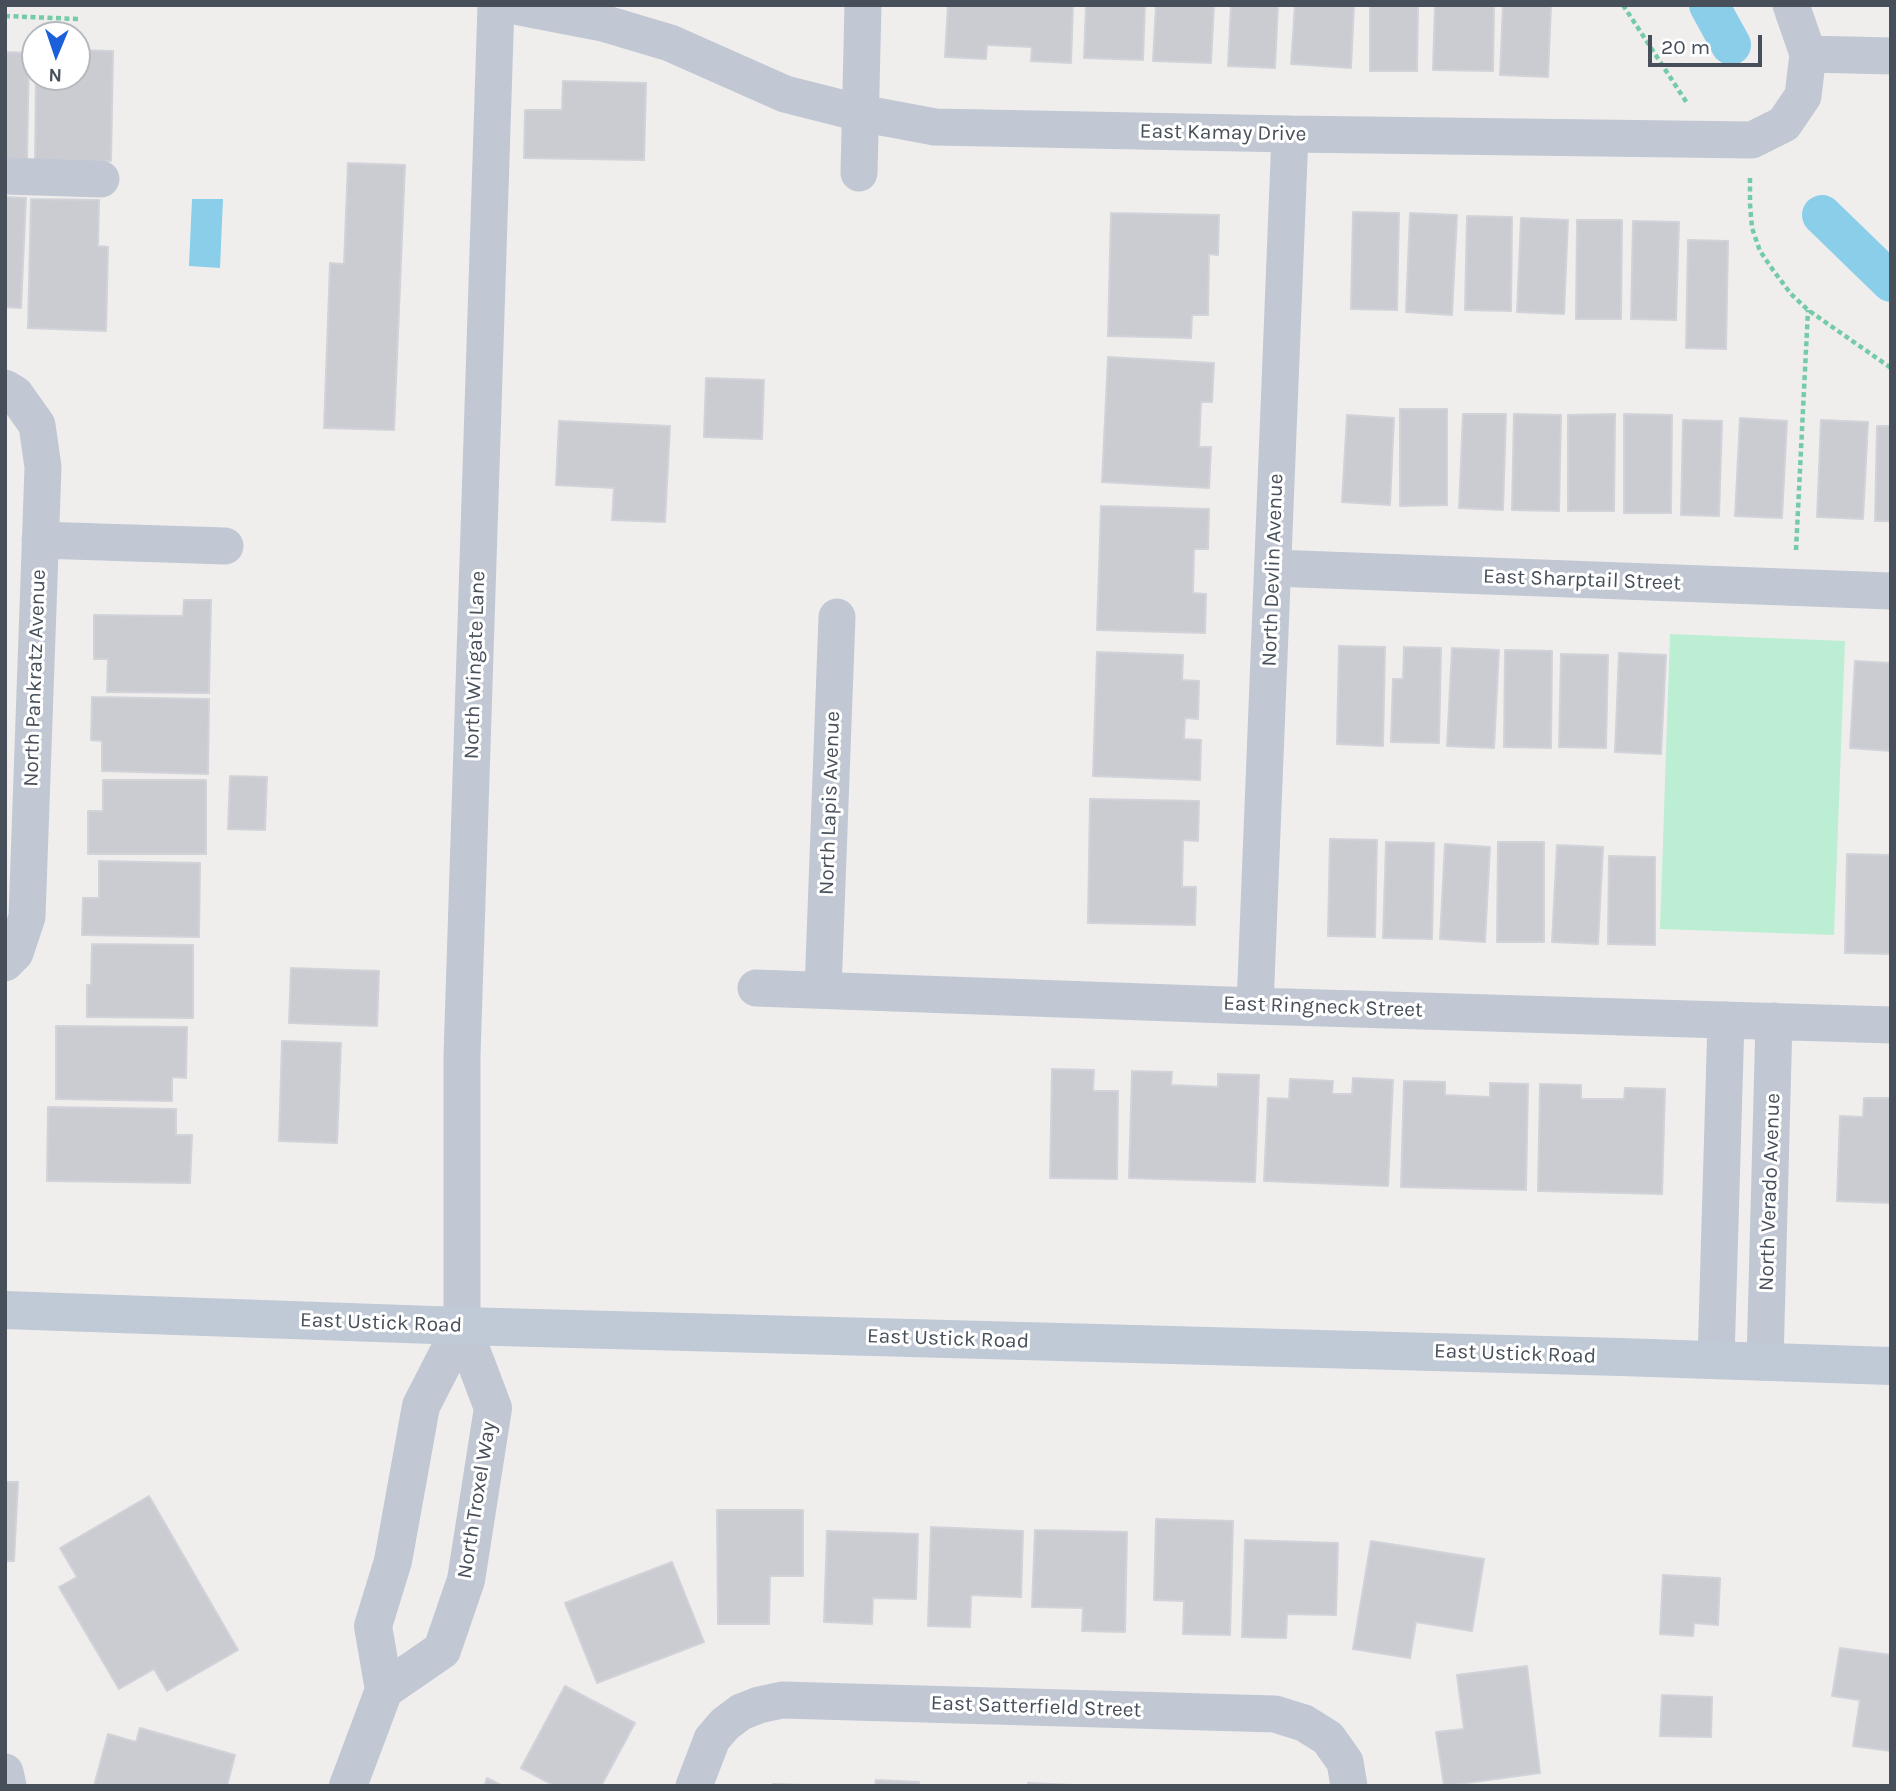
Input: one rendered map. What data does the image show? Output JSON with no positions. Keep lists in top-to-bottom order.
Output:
{
  "streets": {
    "main road": ["East Ustick Road"],
    "street": [
      "East Kamay Drive",
      "North Devlin Avenue",
      "East Sharptail Street",
      "North Wingate Lane",
      "North Pankratz Avenue",
      "North Lapis Avenue",
      "East Ringneck Street",
      "North Verado Avenue",
      "North Troxel Way",
      "East Satterfield Street"
    ]
  },
  "crossings": [
    ["East Kamay Drive", "North Devlin Avenue"],
    ["East Kamay Drive", "North Wingate Lane"],
    ["North Devlin Avenue", "East Sharptail Street"],
    ["North Devlin Avenue", "East Ringneck Street"],
    ["North Wingate Lane", "East Ustick Road"],
    ["North Wingate Lane", "North Troxel Way"],
    ["North Lapis Avenue", "East Ringneck Street"],
    ["East Ringneck Street", "North Verado Avenue"],
    ["North Verado Avenue", "East Ustick Road"],
    ["East Ustick Road", "North Troxel Way"]
  ],
  "scale_bar": "20 m",
  "north": "bottom"
}
